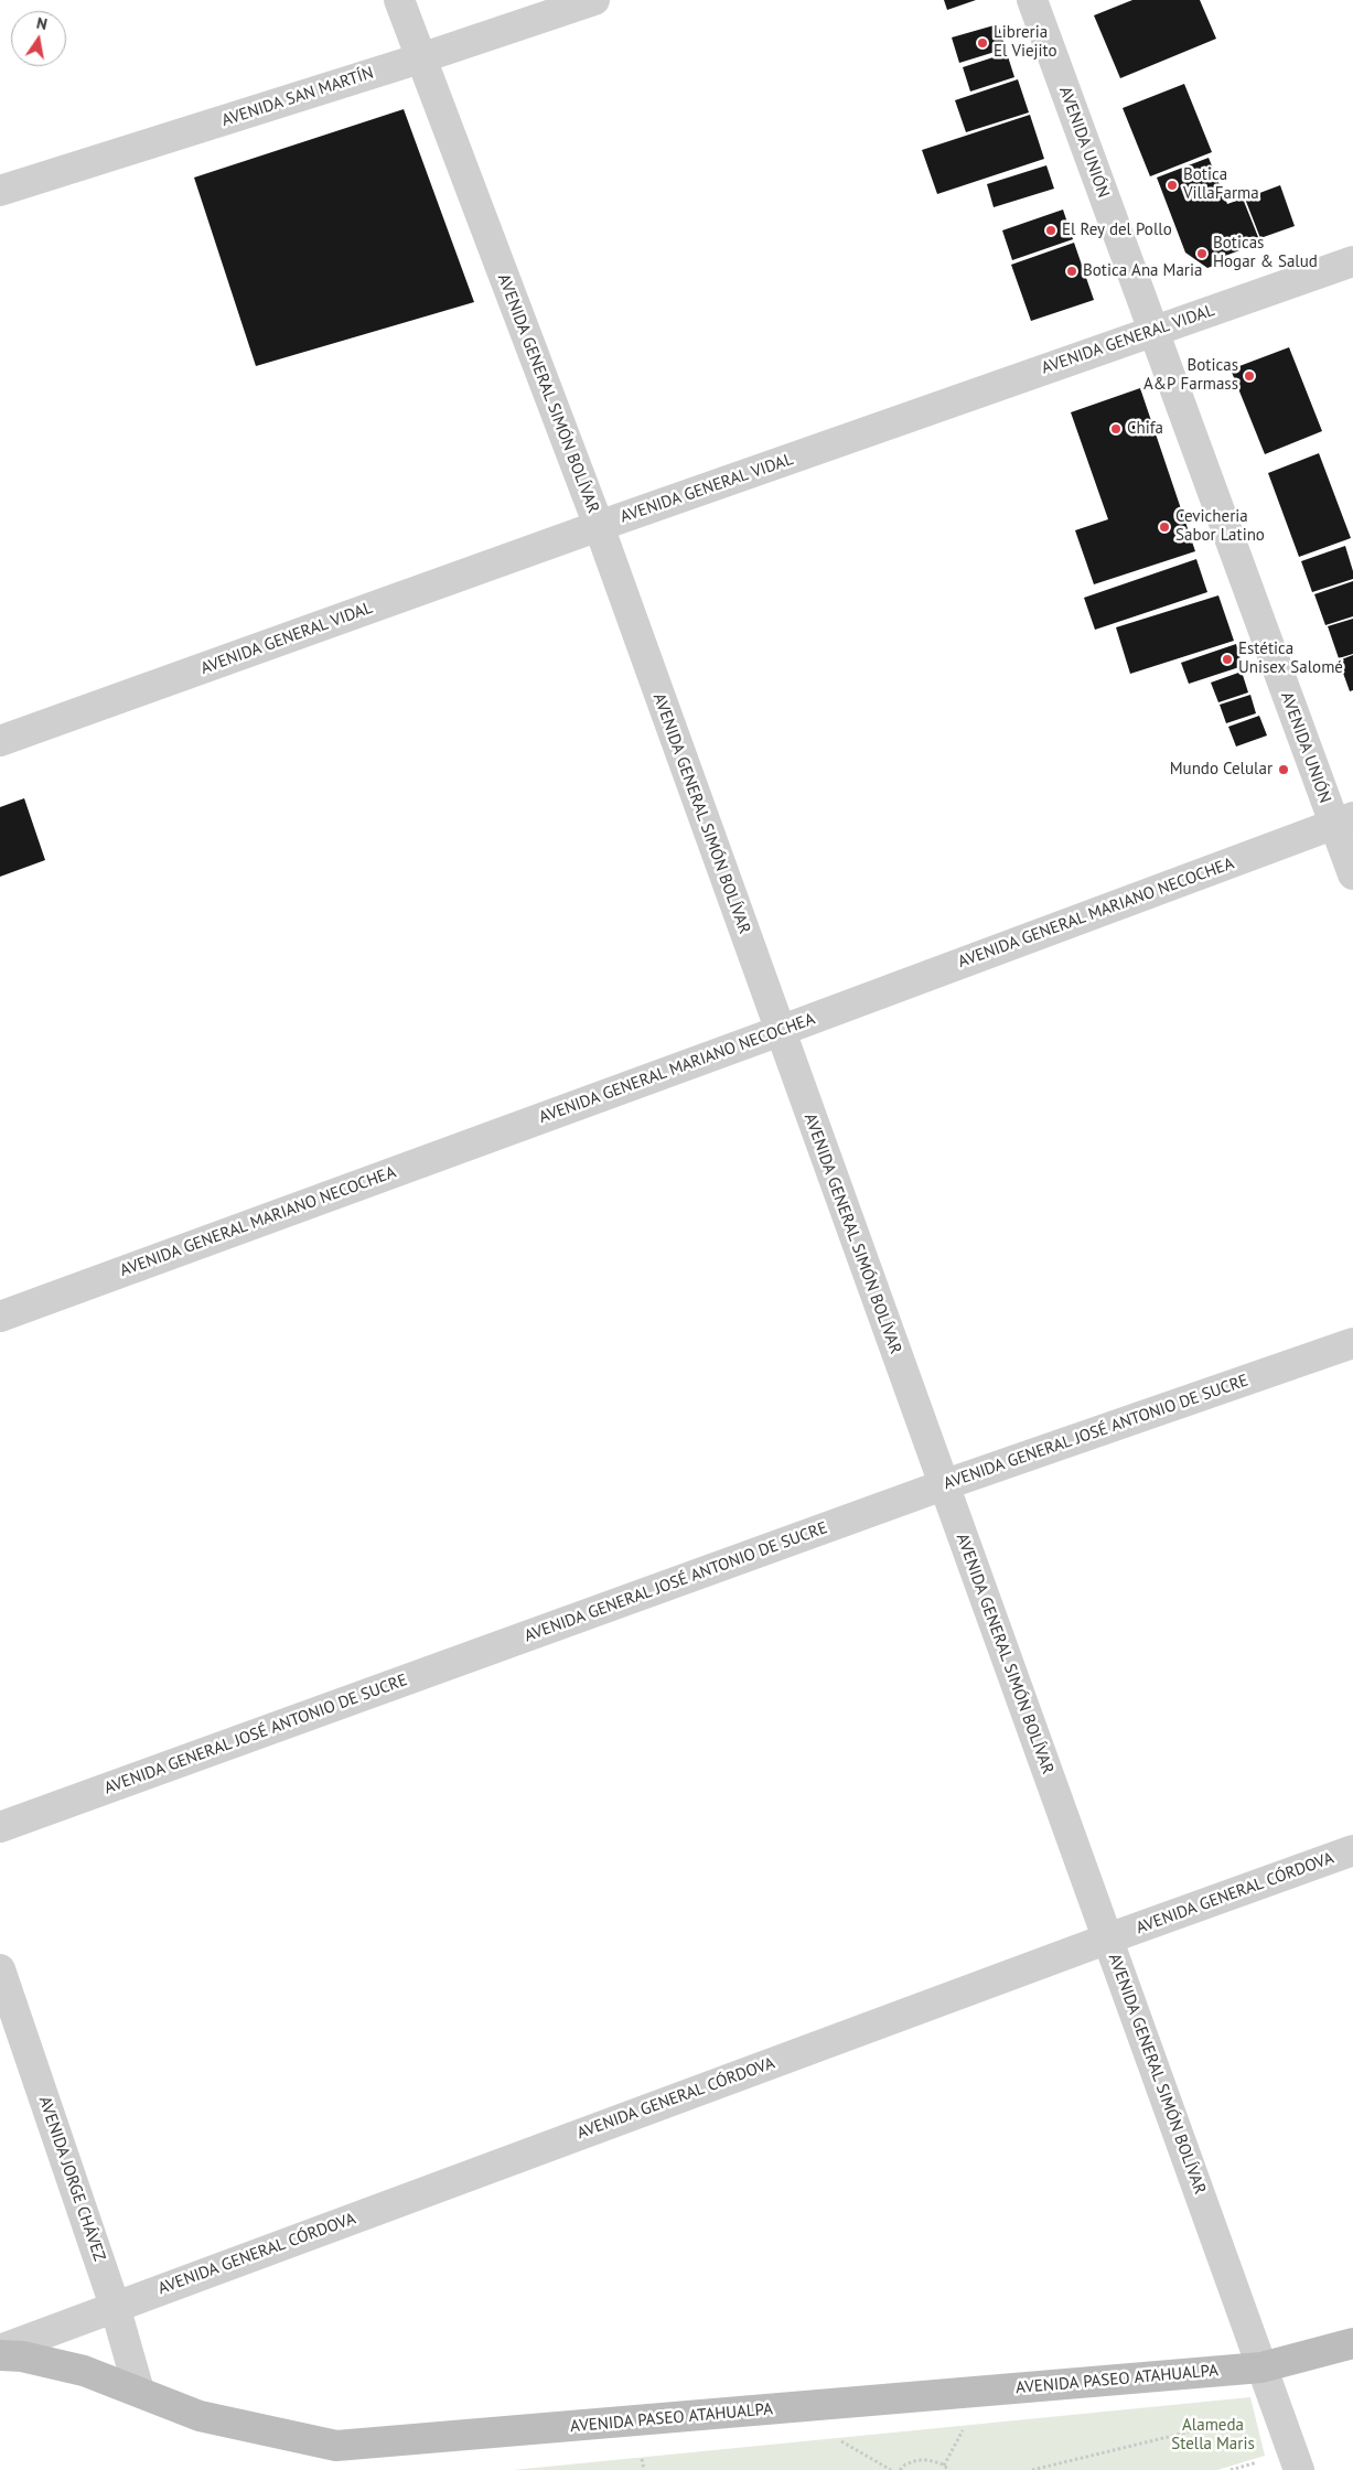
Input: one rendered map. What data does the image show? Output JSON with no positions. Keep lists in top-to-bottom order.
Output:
{
  "streets": {
    "street": [
      "AVENIDA SAN MARTÍN",
      "AVENIDA UNIÓN",
      "AVENIDA GENERAL VIDAL",
      "AVENIDA GENERAL SIMÓN BOLÍVAR",
      "AVENIDA GENERAL MARIANO NECOCHEA",
      "AVENIDA GENERAL JOSÉ ANTONIO DE SUCRE",
      "AVENIDA GENERAL CÓRDOVA",
      "AVENIDA JORGE CHÁVEZ",
      "AVENIDA PASEO ATAHUALPA"
    ]
  },
  "crossings": [
    ["AVENIDA SAN MARTÍN", "AVENIDA GENERAL SIMÓN BOLÍVAR"],
    ["AVENIDA UNIÓN", "AVENIDA GENERAL VIDAL"],
    ["AVENIDA UNIÓN", "AVENIDA GENERAL MARIANO NECOCHEA"],
    ["AVENIDA GENERAL VIDAL", "AVENIDA GENERAL SIMÓN BOLÍVAR"],
    ["AVENIDA GENERAL SIMÓN BOLÍVAR", "AVENIDA GENERAL MARIANO NECOCHEA"],
    ["AVENIDA GENERAL SIMÓN BOLÍVAR", "AVENIDA GENERAL JOSÉ ANTONIO DE SUCRE"],
    ["AVENIDA GENERAL SIMÓN BOLÍVAR", "AVENIDA GENERAL CÓRDOVA"],
    ["AVENIDA GENERAL SIMÓN BOLÍVAR", "AVENIDA PASEO ATAHUALPA"],
    ["AVENIDA GENERAL CÓRDOVA", "AVENIDA JORGE CHÁVEZ"],
    ["AVENIDA JORGE CHÁVEZ", "AVENIDA PASEO ATAHUALPA"]
  ],
  "parks": ["Alameda Stella Maris"],
  "places": [
    "Libreria El Viejito",
    "Botica VillaFarma",
    "El Rey del Pollo",
    "Boticas Hogar & Salud",
    "Botica Ana Maria",
    "Boticas A&P Farmass",
    "Chifa",
    "Cevicheria Sabor Latino",
    "Estética Unisex Salomé",
    "Mundo Celular"
  ],
  "north": "top"
}
